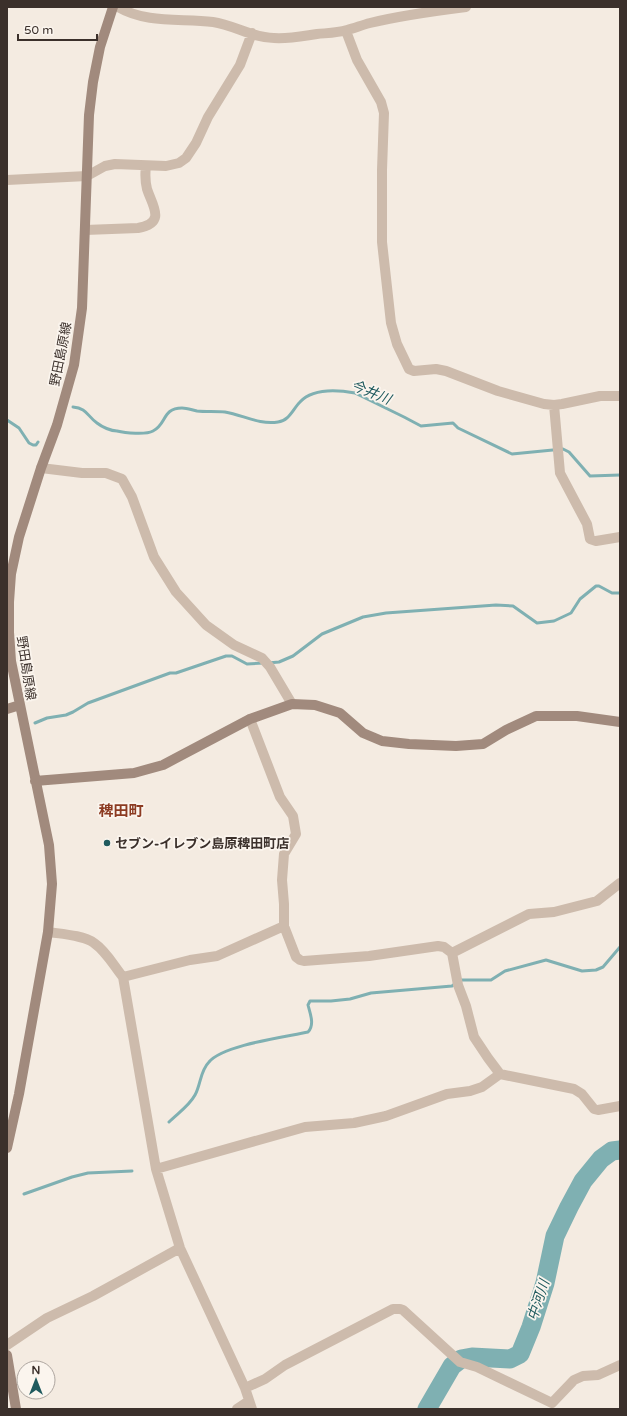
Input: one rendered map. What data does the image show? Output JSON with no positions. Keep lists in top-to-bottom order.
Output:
{
  "streets": {
    "main road": ["野田島原線"]
  },
  "districts": ["稗田町"],
  "water": ["今井川", "中河川"],
  "places": ["セブン-イレブン島原稗田町店"],
  "scale_bar": "50 m",
  "north": "top"
}
